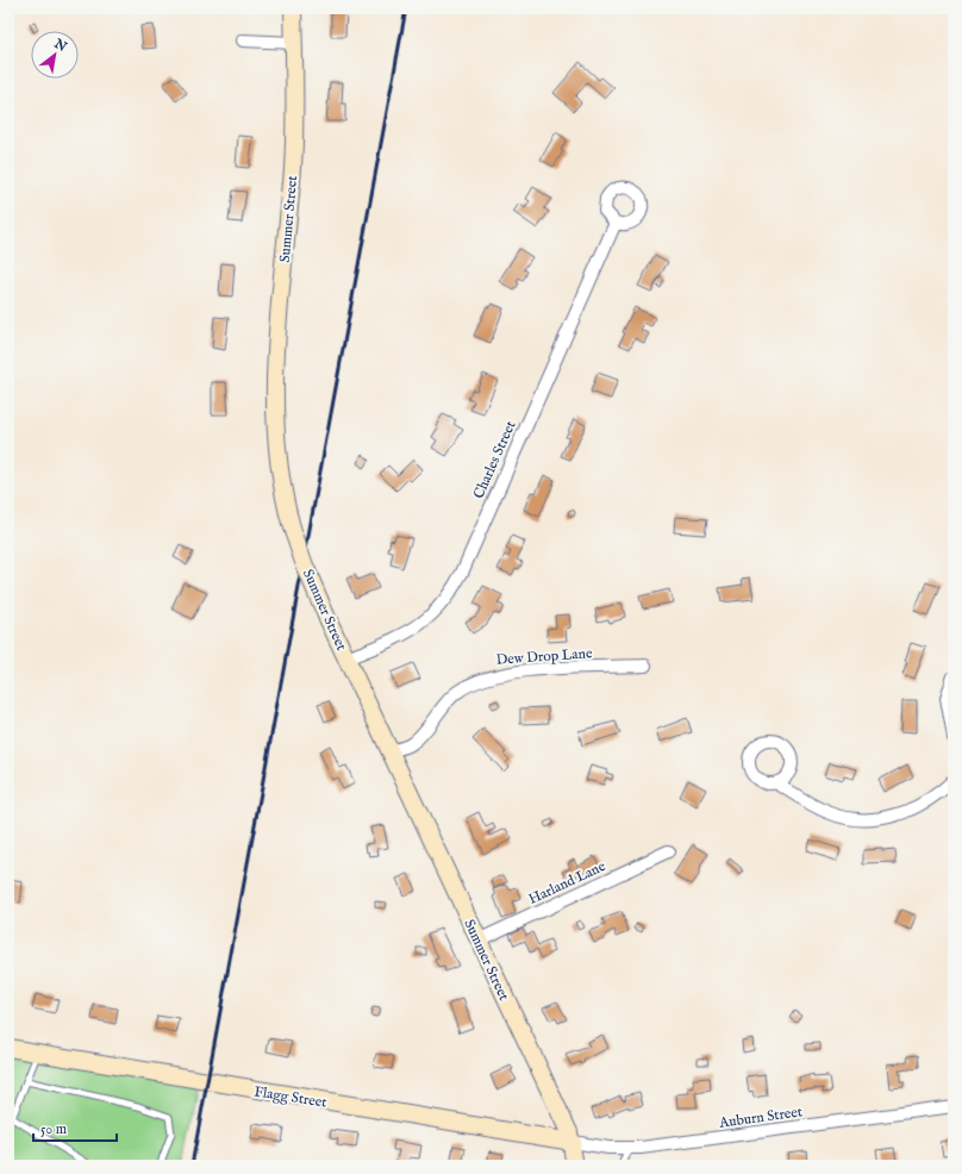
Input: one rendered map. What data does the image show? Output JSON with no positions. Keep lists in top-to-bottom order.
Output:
{
  "streets": {
    "main road": ["Summer Street", "Flagg Street"],
    "street": [
      "Charles Street",
      "Dew Drop Lane",
      "Harland Lane",
      "Auburn Street"
    ]
  },
  "crossings": [
    ["Summer Street", "Charles Street"],
    ["Summer Street", "Dew Drop Lane"],
    ["Summer Street", "Harland Lane"],
    ["Summer Street", "Flagg Street"],
    ["Summer Street", "Auburn Street"],
    ["Flagg Street", "Auburn Street"]
  ],
  "scale_bar": "50 m",
  "north": "top right"
}
